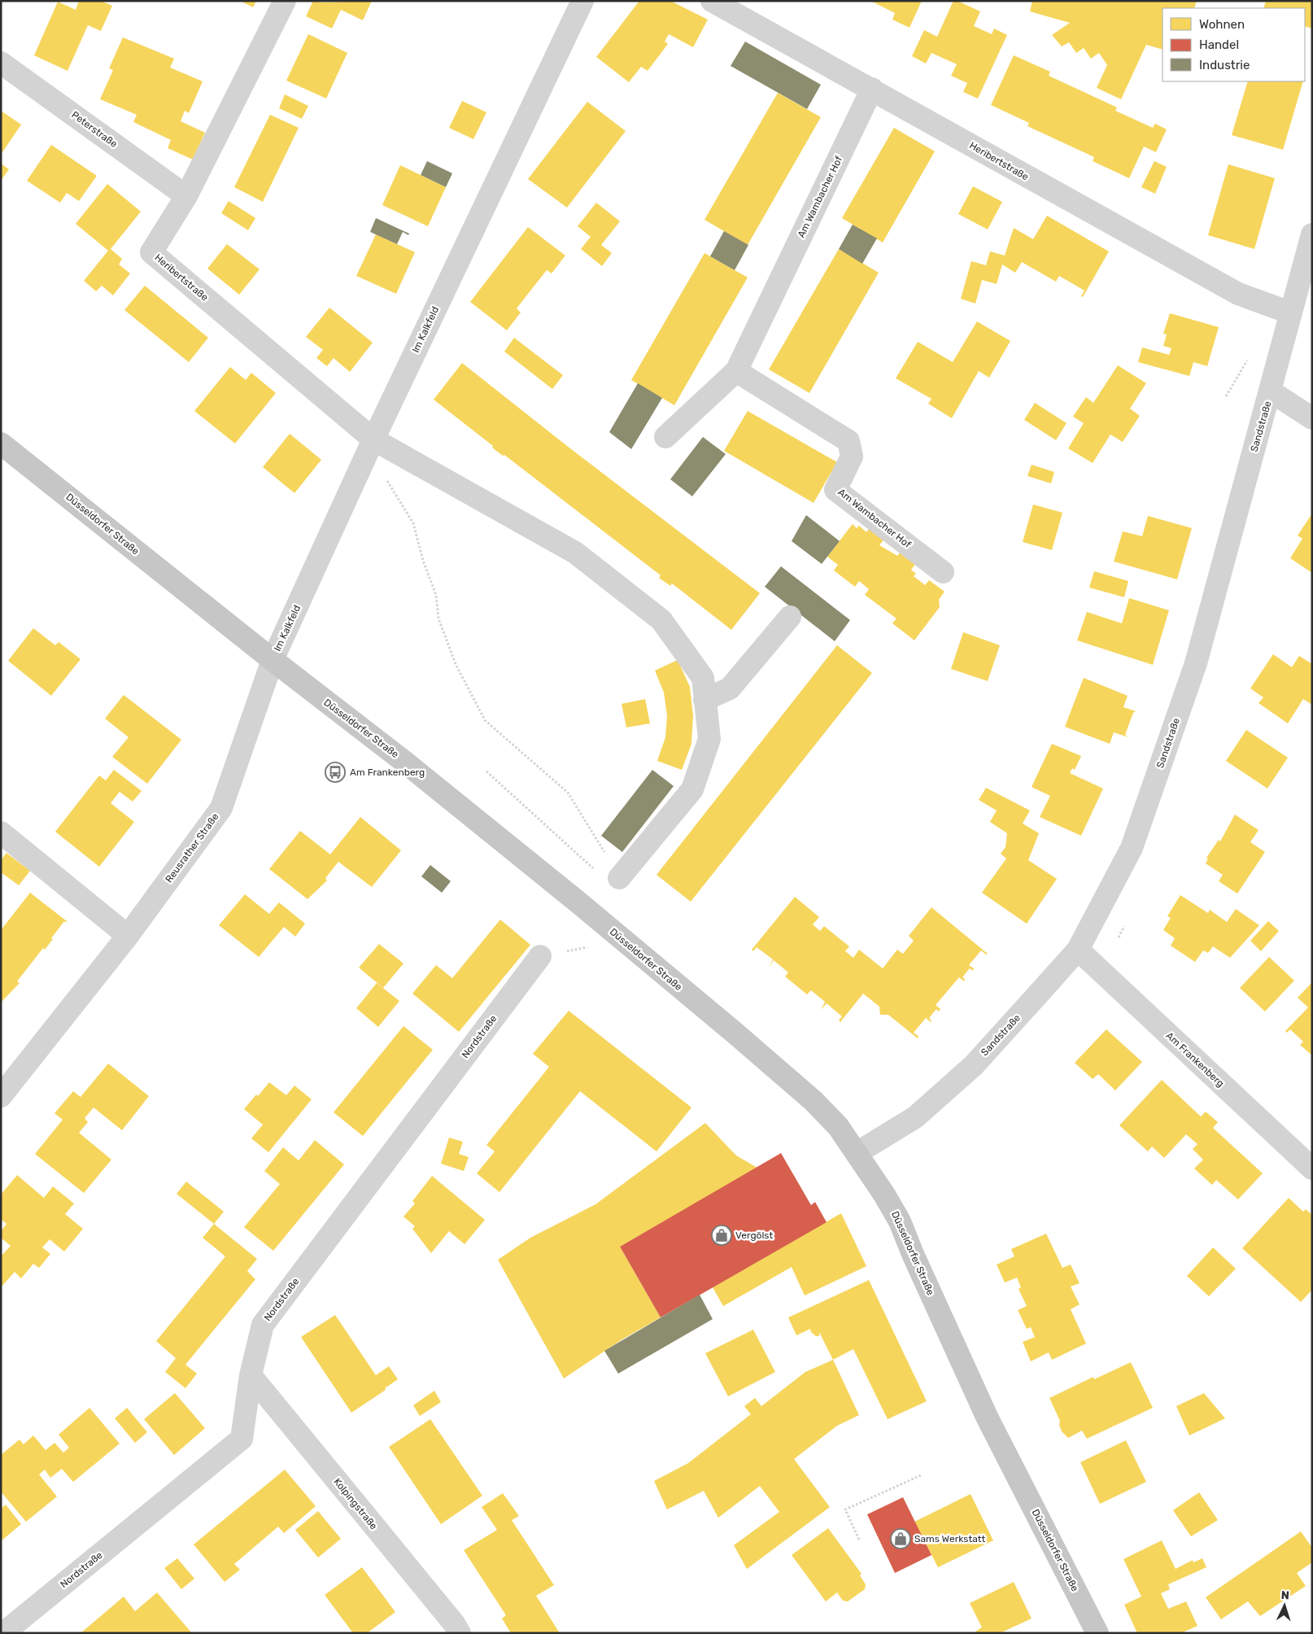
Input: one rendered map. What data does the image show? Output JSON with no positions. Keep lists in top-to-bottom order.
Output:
{
  "streets": {
    "main road": ["Düsseldorfer Straße"],
    "street": [
      "Peterstraße",
      "Heribertstraße",
      "Am Wambacher Hof",
      "Im Kalkfeld",
      "Sandstraße",
      "Reusrather Straße",
      "Nordstraße",
      "Am Frankenberg",
      "Kolpingstraße"
    ]
  },
  "crossings": [
    ["Peterstraße", "Heribertstraße"],
    ["Heribertstraße", "Am Wambacher Hof"],
    ["Heribertstraße", "Im Kalkfeld"],
    ["Heribertstraße", "Sandstraße"],
    ["Im Kalkfeld", "Düsseldorfer Straße"],
    ["Im Kalkfeld", "Reusrather Straße"],
    ["Sandstraße", "Düsseldorfer Straße"],
    ["Sandstraße", "Am Frankenberg"],
    ["Düsseldorfer Straße", "Reusrather Straße"],
    ["Nordstraße", "Kolpingstraße"]
  ],
  "places": {
    "bus stop": ["Am Frankenberg"],
    "shop": ["Vergölst", "Sams Werkstatt"]
  },
  "legend": ["Wohnen", "Handel", "Industrie"],
  "north": "top"
}
